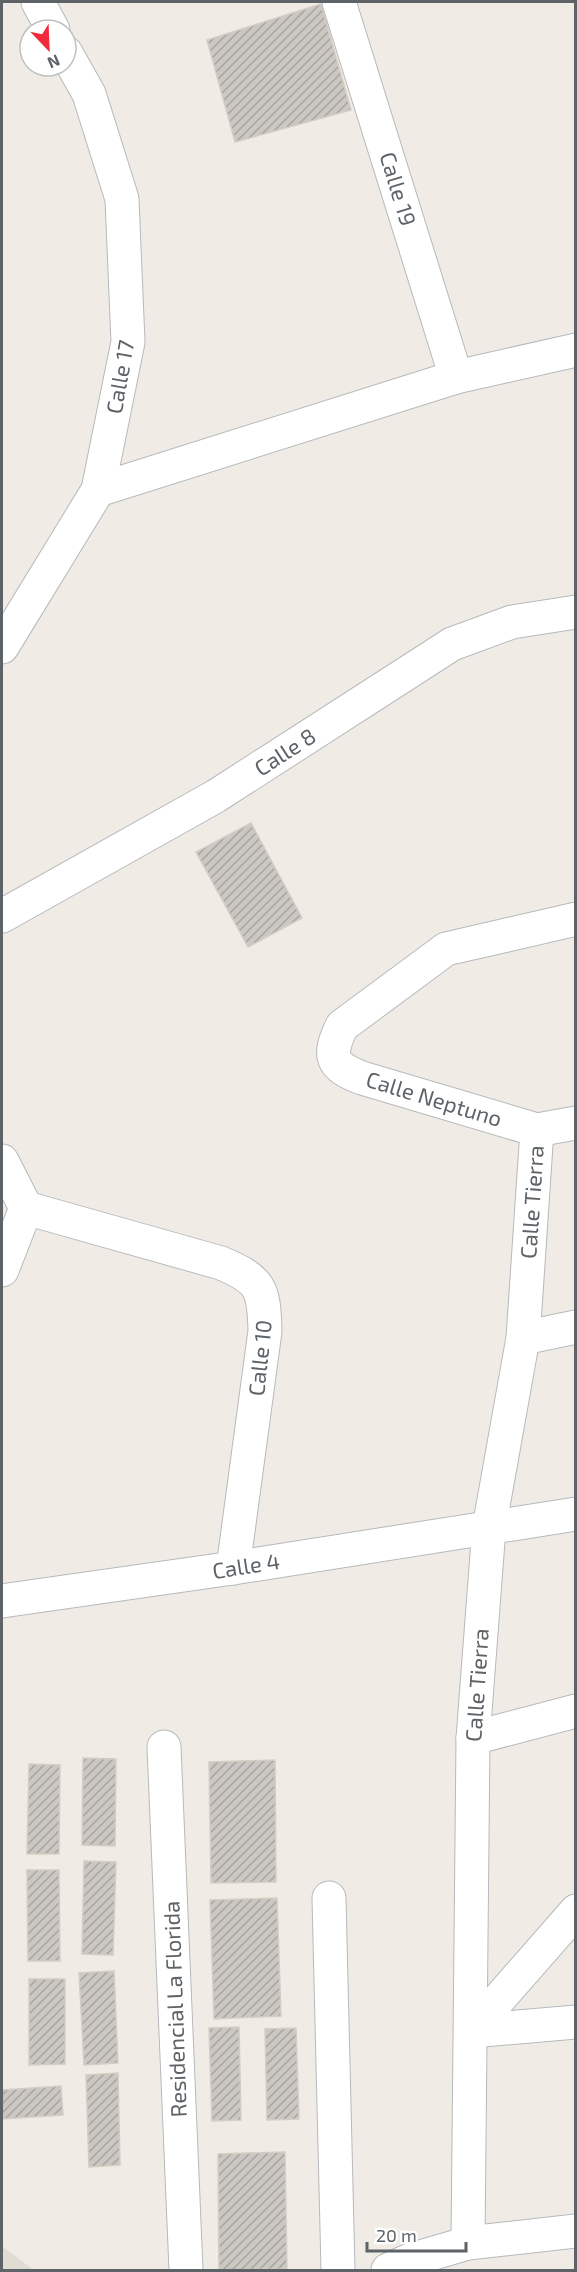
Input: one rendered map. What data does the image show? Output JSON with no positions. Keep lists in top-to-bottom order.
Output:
{
  "streets": {
    "street": [
      "Calle 19",
      "Calle 17",
      "Calle 8",
      "Calle Neptuno",
      "Calle Tierra",
      "Calle 10",
      "Calle 4",
      "Residencial La Florida"
    ]
  },
  "crossings": [
    ["Calle Neptuno", "Calle Tierra"],
    ["Calle Tierra", "Calle 4"],
    ["Calle 10", "Calle 4"]
  ],
  "scale_bar": "20 m",
  "north": "bottom right"
}
